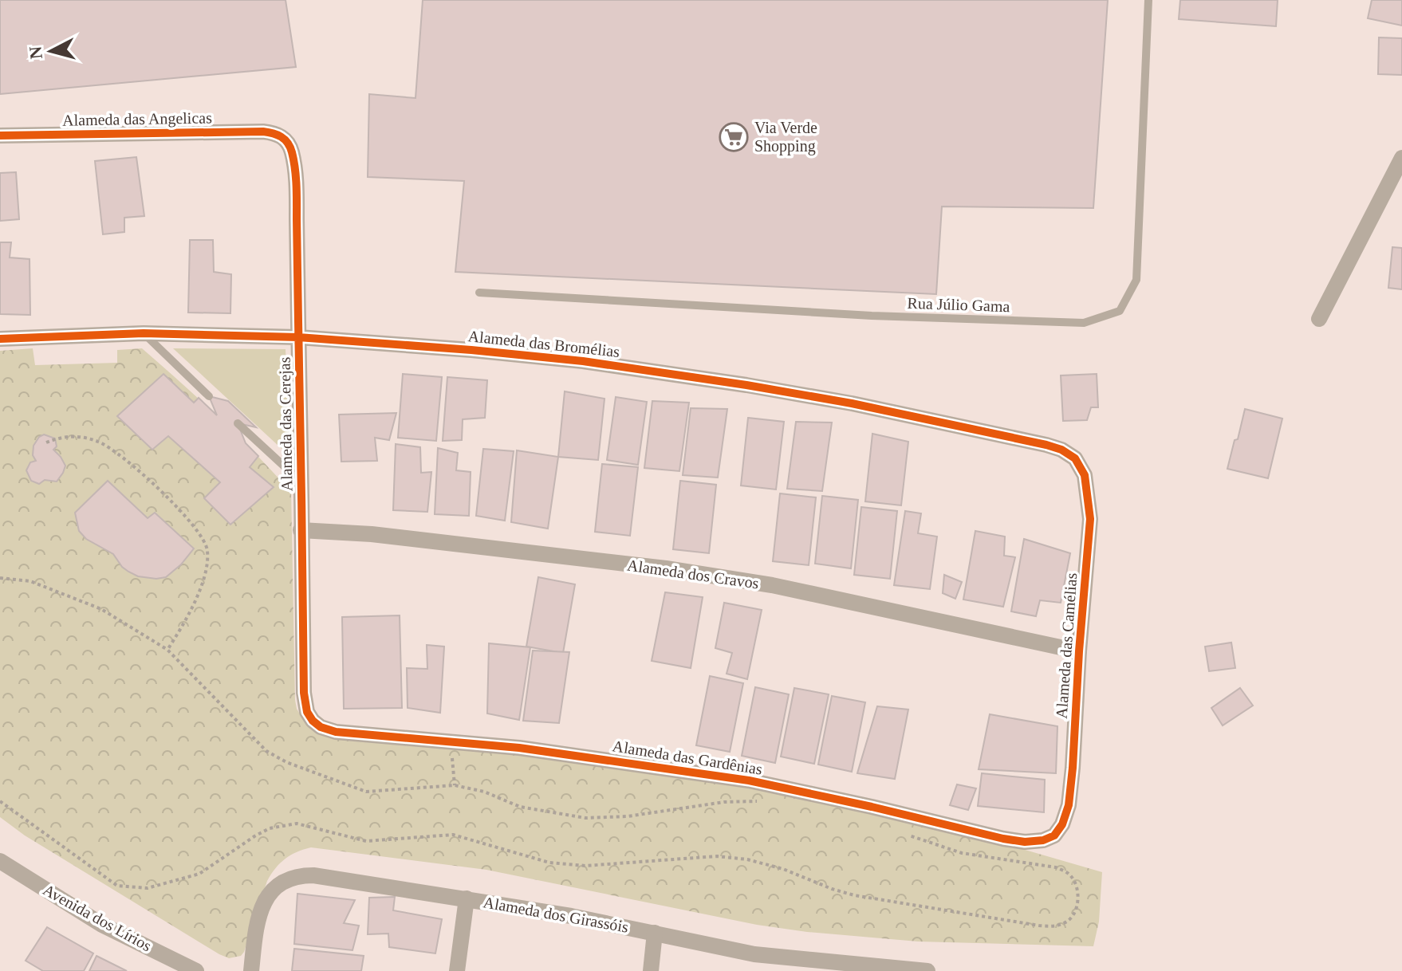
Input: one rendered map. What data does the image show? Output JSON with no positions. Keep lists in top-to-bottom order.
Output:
{
  "streets": {
    "street": [
      "Alameda das Angelicas",
      "Alameda das Bromélias",
      "Alameda das Cerejas",
      "Alameda dos Cravos",
      "Alameda das Camélias",
      "Alameda das Gardênias",
      "Alameda dos Girassóis",
      "Avenida dos Lírios"
    ],
    "lane": ["Rua Júlio Gama"]
  },
  "crossings": [
    ["Alameda das Angelicas", "Alameda das Cerejas"],
    ["Alameda das Bromélias", "Alameda das Cerejas"],
    ["Alameda das Bromélias", "Alameda das Camélias"],
    ["Alameda das Cerejas", "Alameda dos Cravos"],
    ["Alameda das Cerejas", "Alameda das Gardênias"],
    ["Alameda dos Cravos", "Alameda das Camélias"],
    ["Alameda das Camélias", "Alameda das Gardênias"]
  ],
  "places": {
    "supermarket": ["Via Verde Shopping"]
  },
  "north": "left"
}
